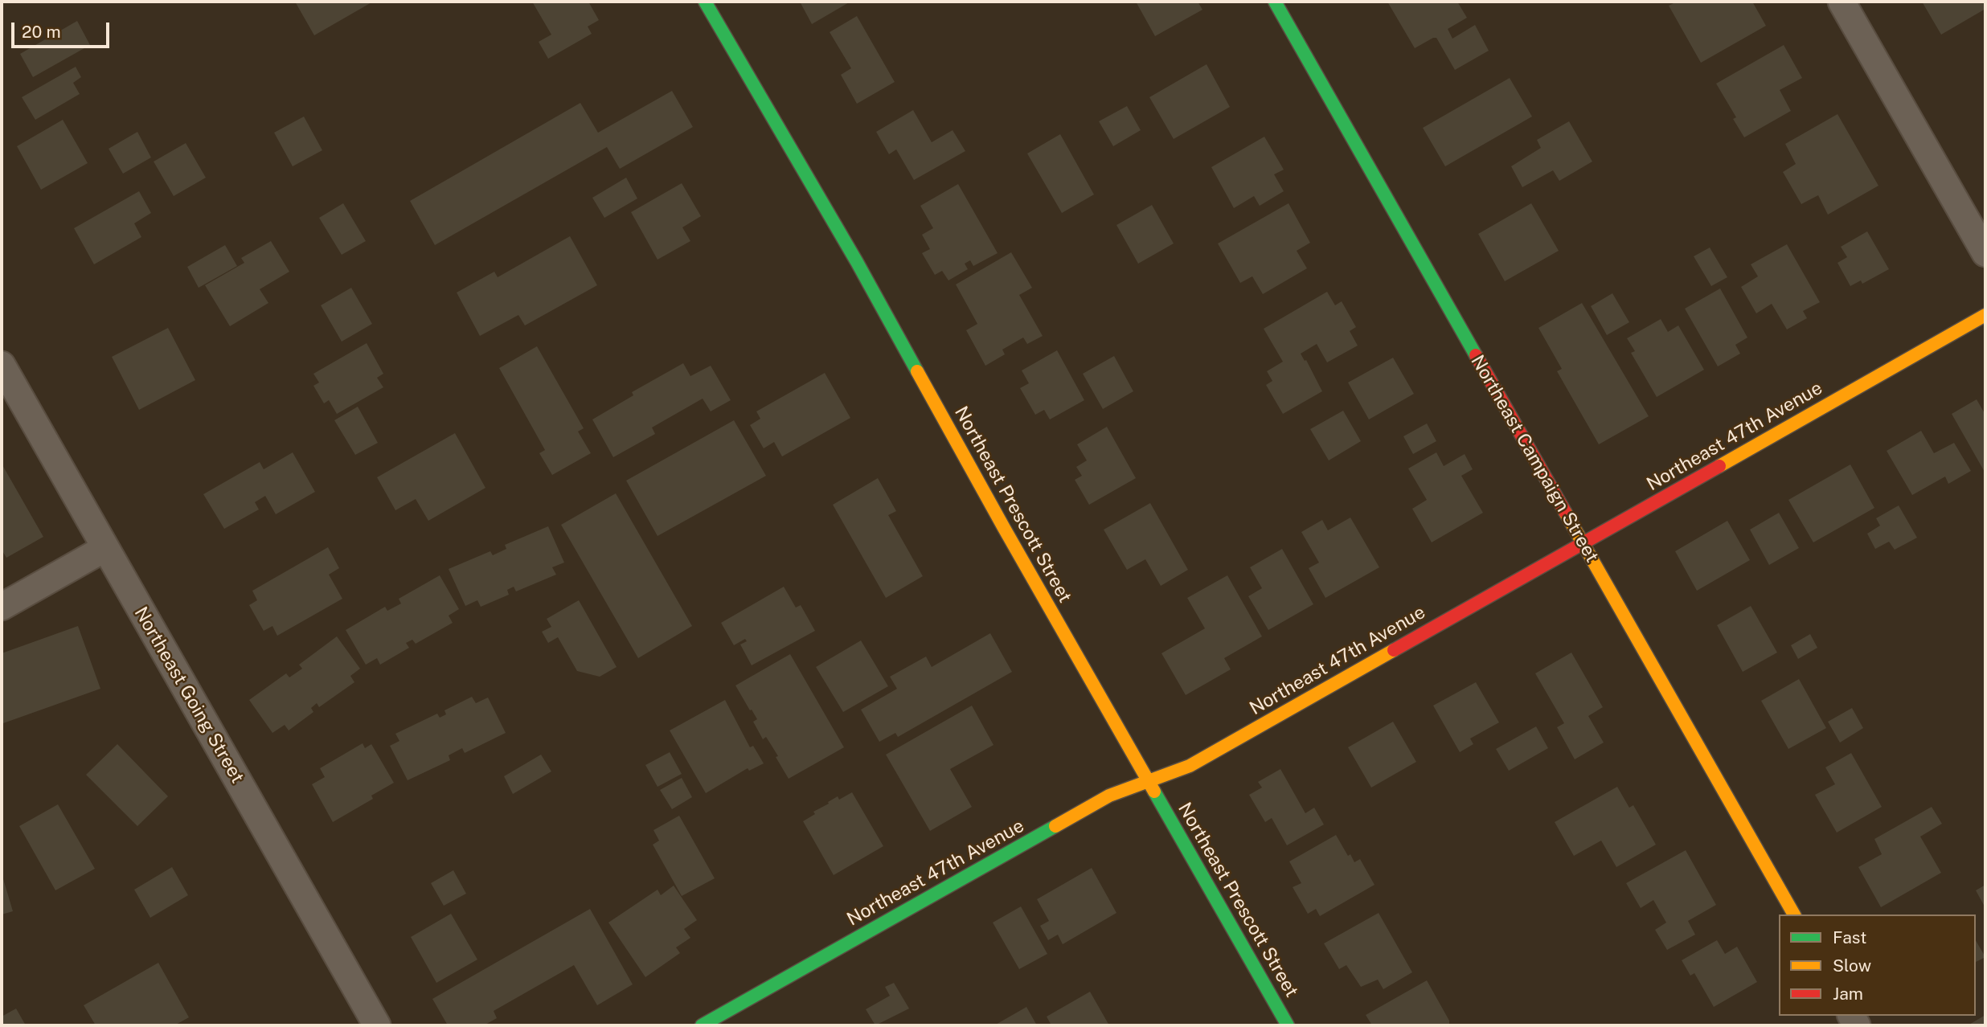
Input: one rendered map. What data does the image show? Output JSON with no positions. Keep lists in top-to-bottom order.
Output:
{
  "streets": {
    "street": [
      "Northeast 47th Avenue",
      "Northeast Campaign Street",
      "Northeast Prescott Street",
      "Northeast Going Street"
    ]
  },
  "crossings": [
    ["Northeast 47th Avenue", "Northeast Campaign Street"],
    ["Northeast 47th Avenue", "Northeast Prescott Street"]
  ],
  "legend": ["Fast", "Slow", "Jam"],
  "scale_bar": "20 m"
}
